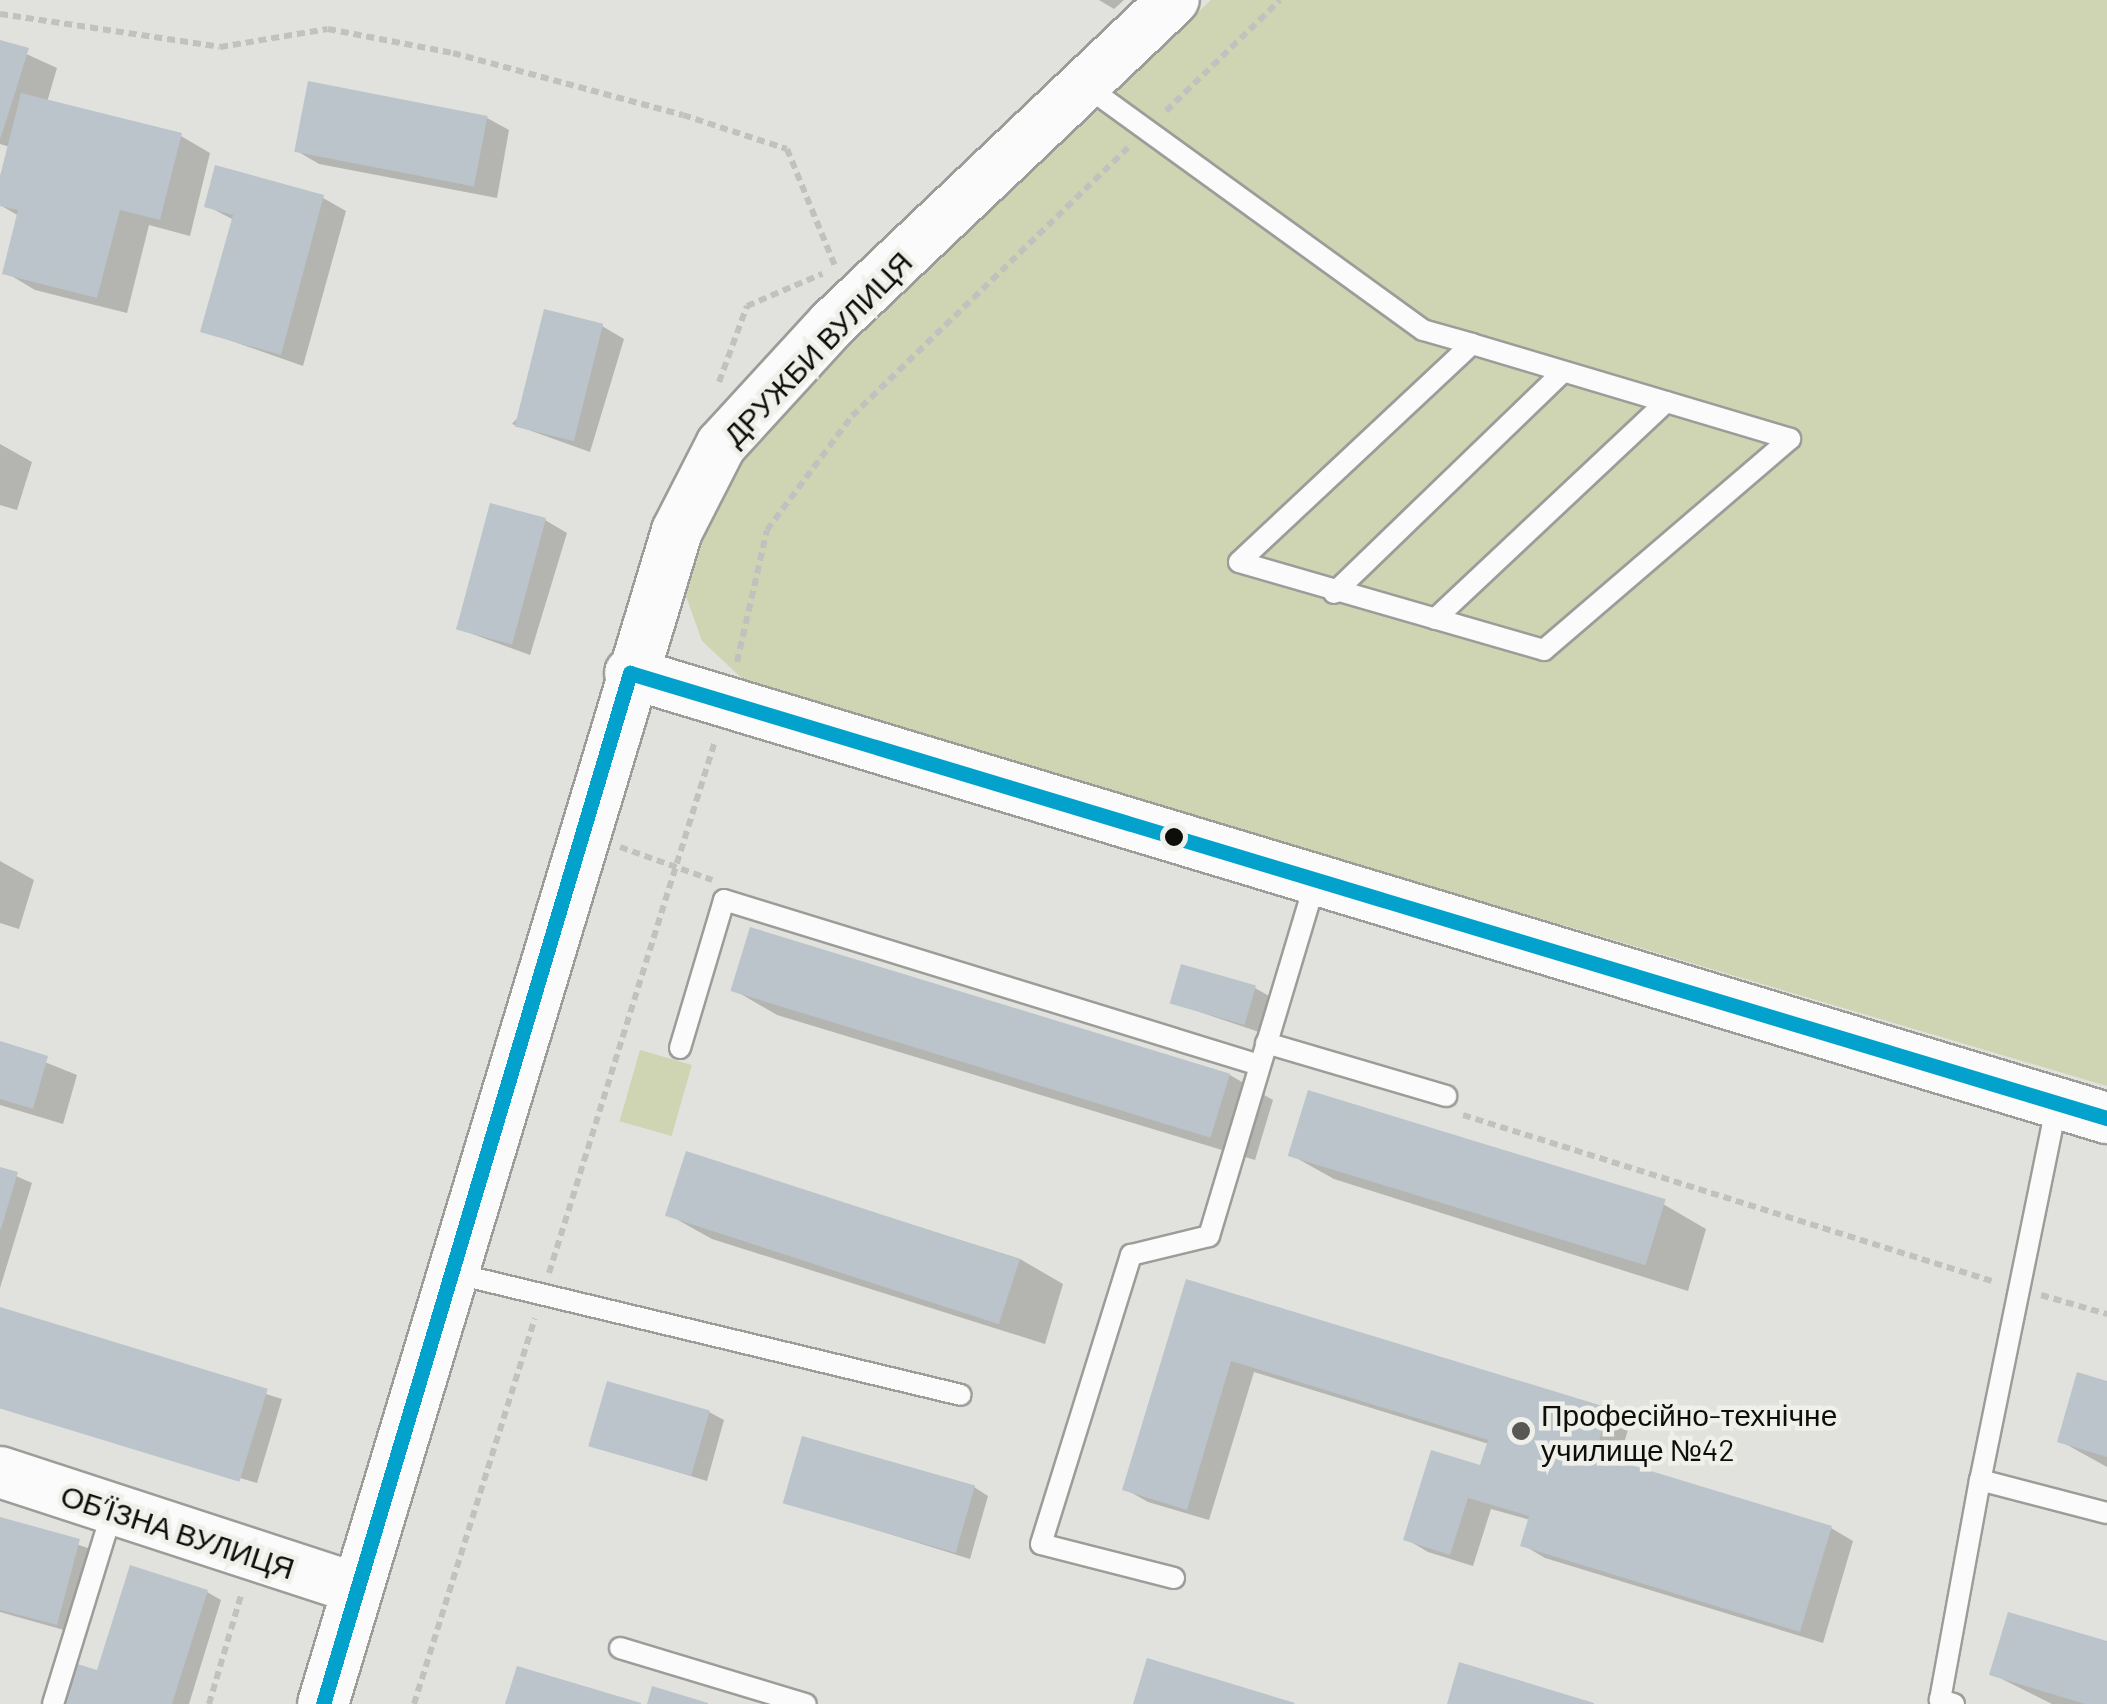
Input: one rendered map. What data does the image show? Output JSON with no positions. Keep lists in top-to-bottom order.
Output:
{
  "streets": {
    "street": ["ДРУЖБИ ВУЛИЦЯ", "ОБ’ЇЗНА ВУЛИЦЯ"]
  },
  "crossings": [
    ["ДРУЖБИ ВУЛИЦЯ", "ОБ’ЇЗНА ВУЛИЦЯ"]
  ],
  "places": ["Професійно-технічне училище №42"]
}
